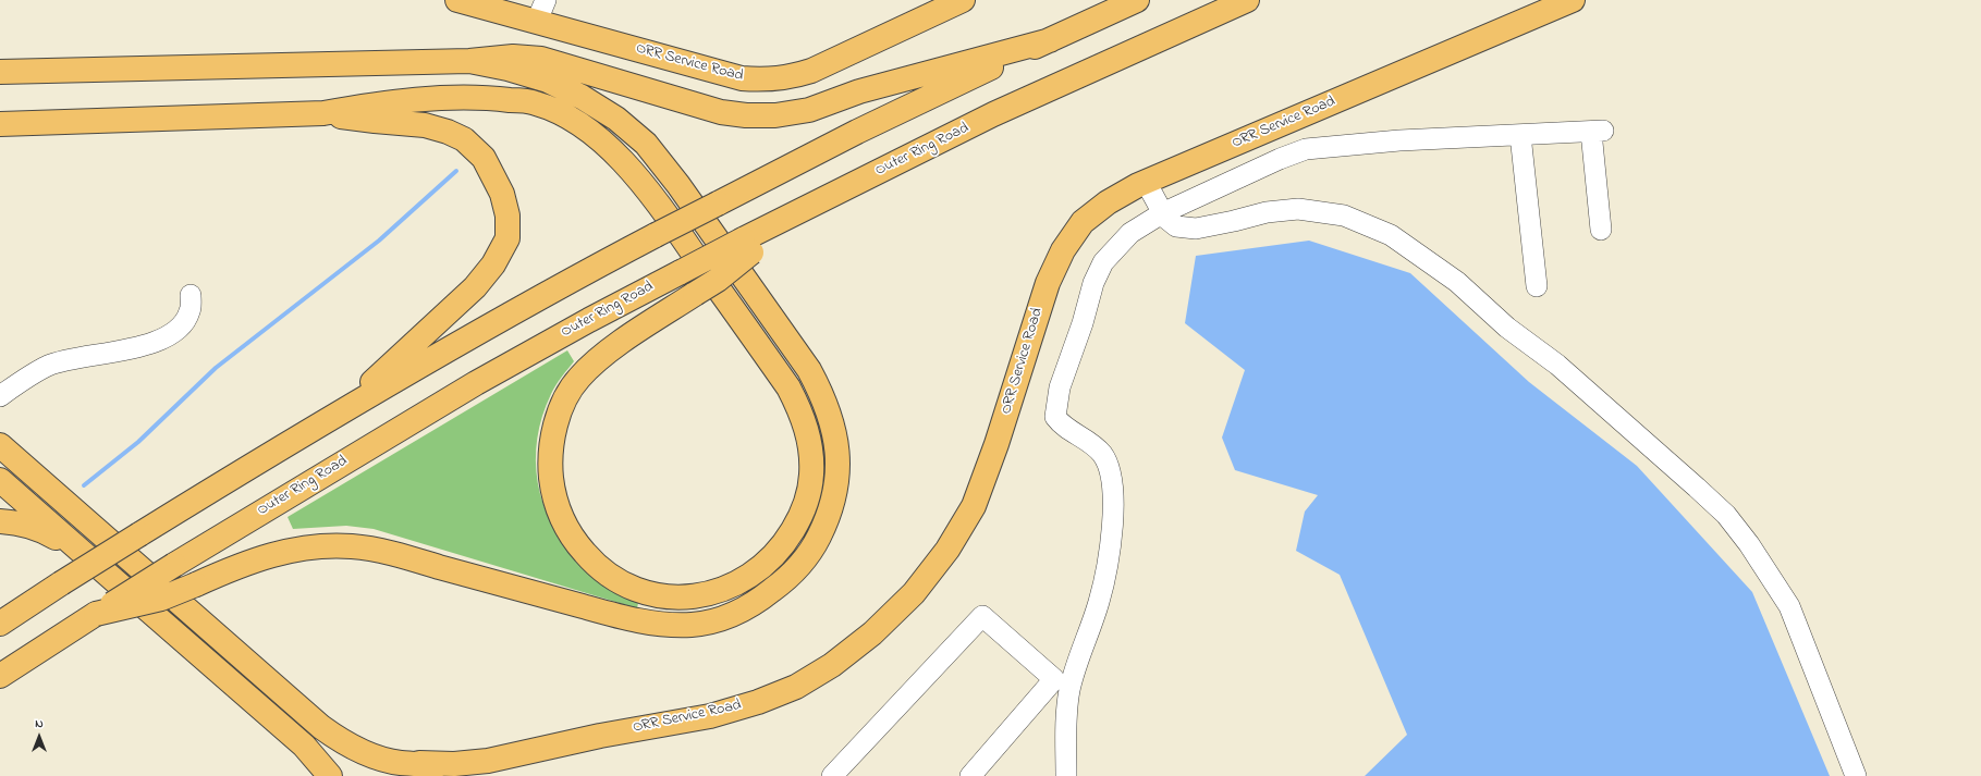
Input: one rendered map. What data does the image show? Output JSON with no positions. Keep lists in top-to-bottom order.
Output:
{
  "streets": {
    "main road": ["ORR Service Road", "Outer Ring Road"]
  },
  "north": "top"
}
